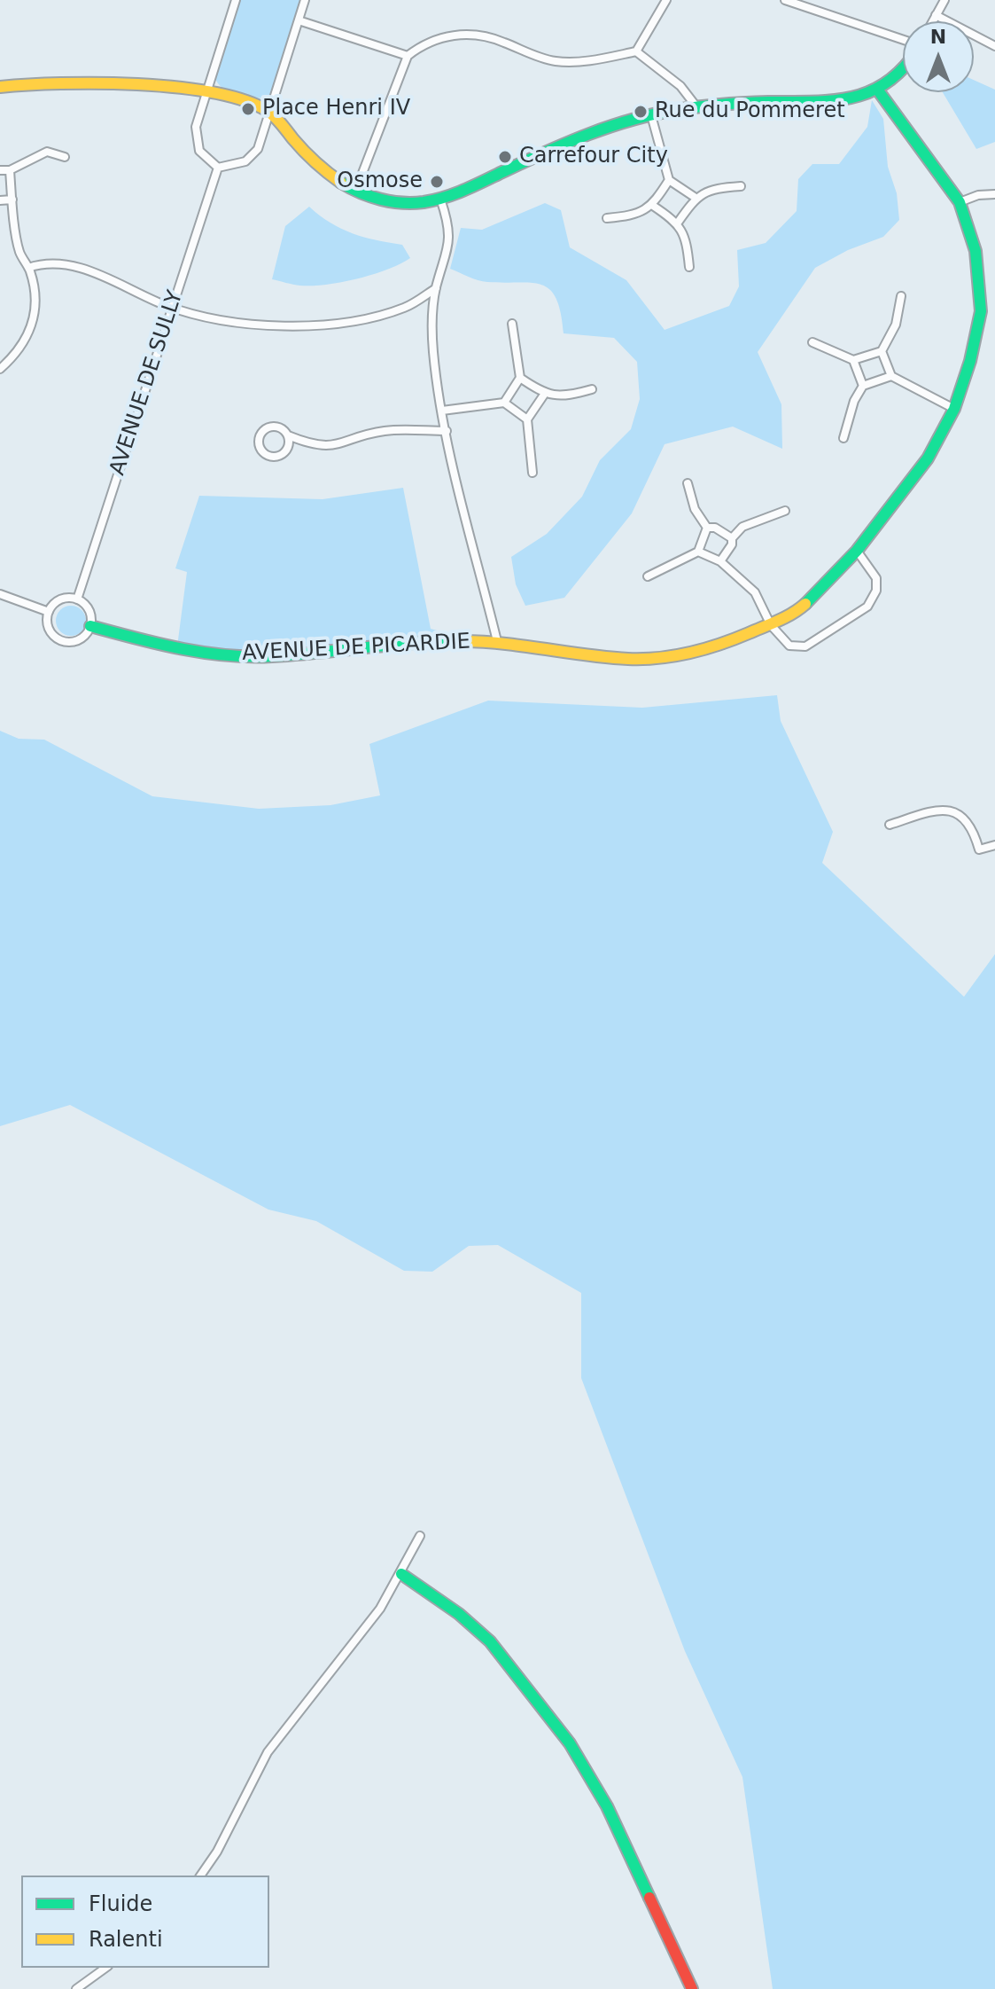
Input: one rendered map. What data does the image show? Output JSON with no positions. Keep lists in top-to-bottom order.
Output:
{
  "streets": {
    "street": ["AVENUE DE SULLY", "AVENUE DE PICARDIE"]
  },
  "crossings": [
    ["AVENUE DE SULLY", "AVENUE DE PICARDIE"]
  ],
  "places": [
    "Place Henri IV",
    "Rue du Pommeret",
    "Carrefour City",
    "Osmose"
  ],
  "legend": ["Fluide", "Ralenti"],
  "north": "top"
}
